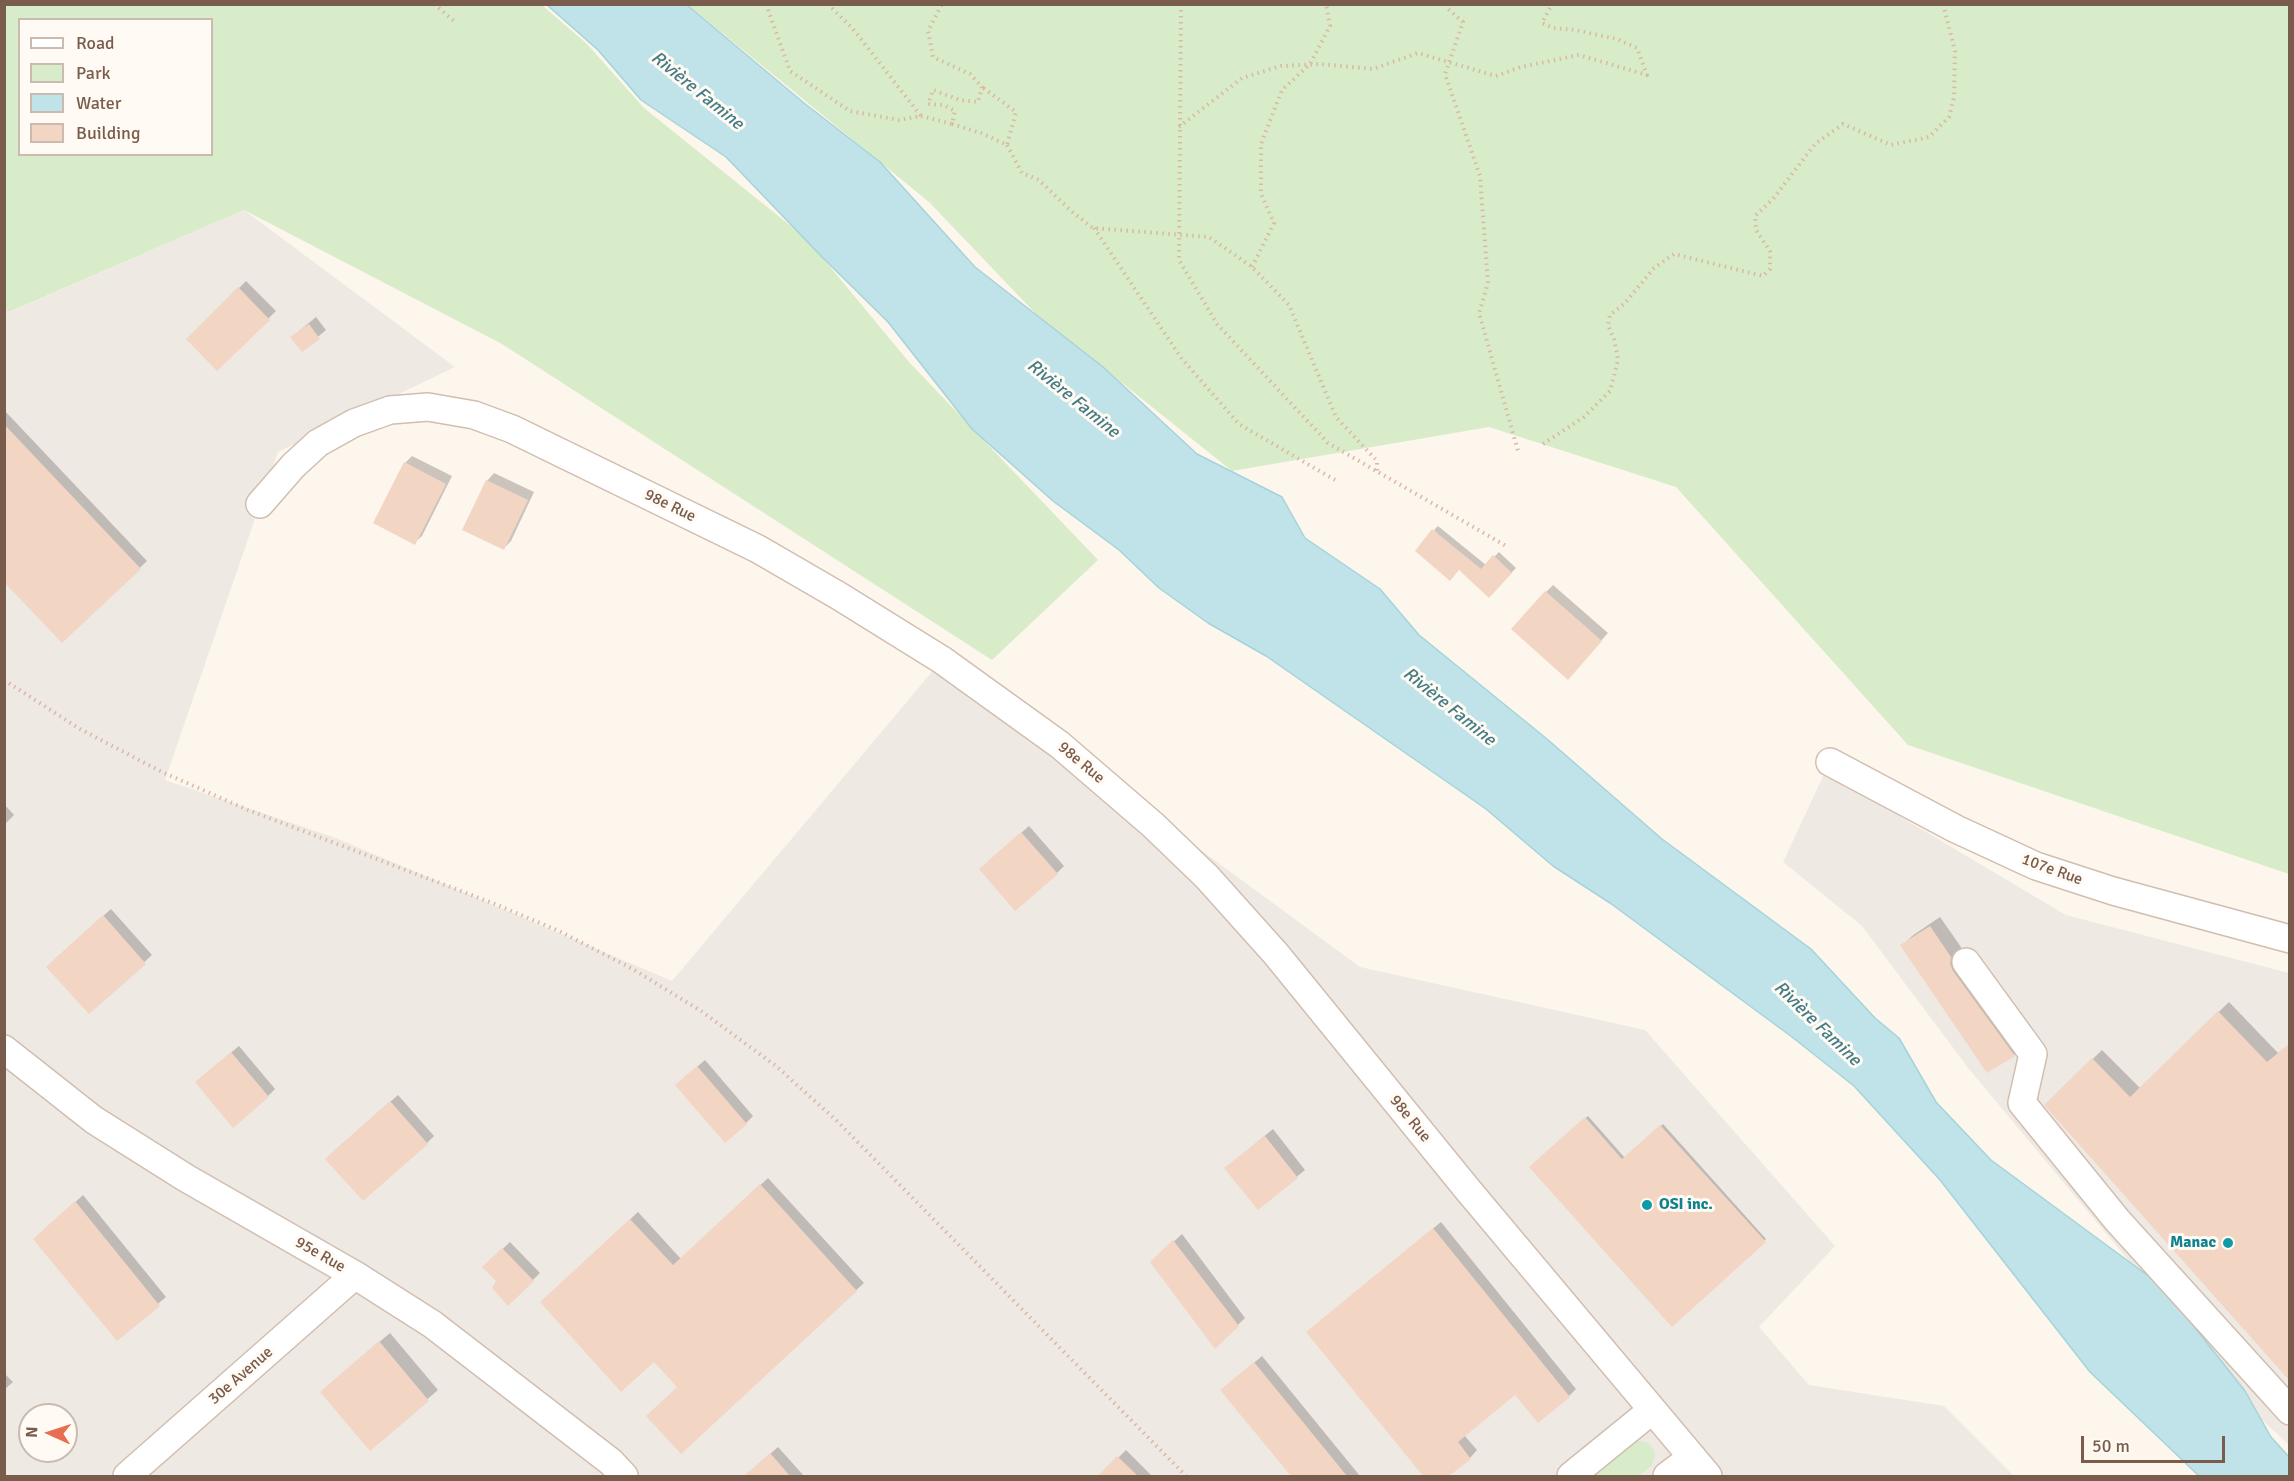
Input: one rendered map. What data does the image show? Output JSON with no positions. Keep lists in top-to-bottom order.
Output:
{
  "streets": {
    "street": [
      "98e Rue",
      "107e Rue",
      "95e Rue",
      "30e Avenue"
    ]
  },
  "crossings": [
    ["95e Rue", "30e Avenue"]
  ],
  "water": ["Rivière Famine"],
  "places": ["OSI inc.", "Manac"],
  "legend": [
    "Road",
    "Park",
    "Water",
    "Building"
  ],
  "scale_bar": "50 m",
  "north": "left"
}
